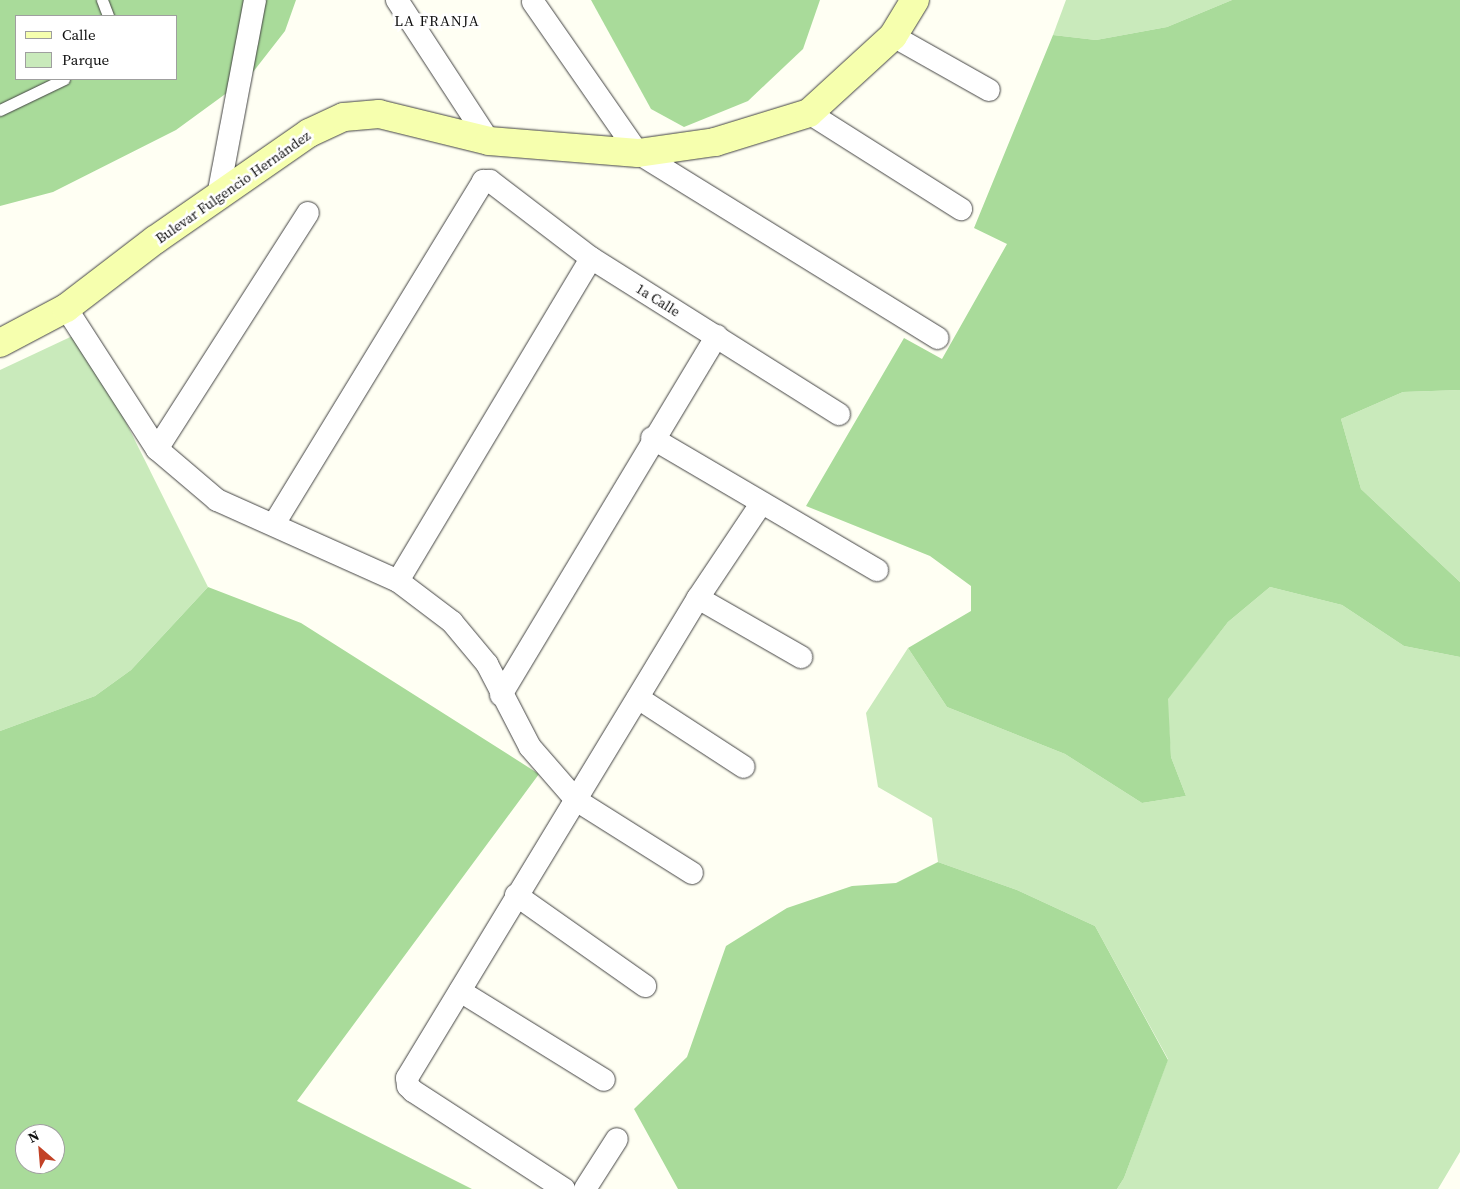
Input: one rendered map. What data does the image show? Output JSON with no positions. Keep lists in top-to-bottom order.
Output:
{
  "streets": {
    "street": ["Bulevar Fulgencio Hernández", "1a Calle"]
  },
  "districts": ["LA FRANJA"],
  "legend": ["Calle", "Parque"],
  "north": "top left"
}
